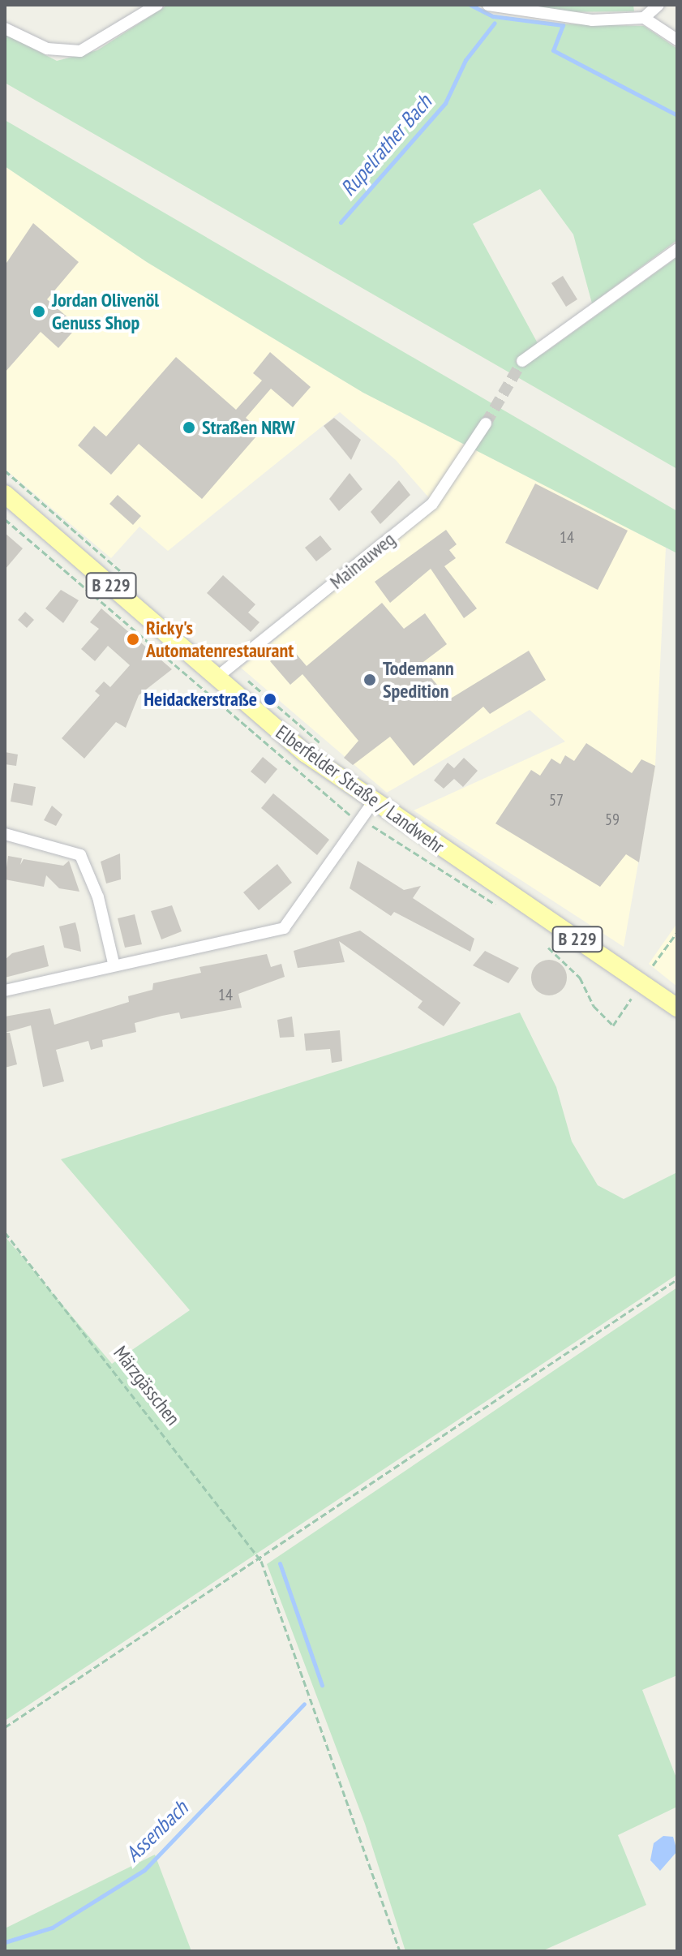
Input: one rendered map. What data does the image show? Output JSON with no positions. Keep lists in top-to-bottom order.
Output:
{
  "streets": {
    "main road": ["B 229", "Elberfelder Straße / Landwehr"],
    "street": ["Mainauweg"],
    "path": ["Märzgässchen"]
  },
  "crossings": [
    ["Mainauweg", "Elberfelder Straße / Landwehr"]
  ],
  "water": ["Rupelrather Bach", "Assenbach"],
  "places": [
    "Jordan Olivenöl Genuss Shop",
    "Straßen NRW",
    "Ricky's Automatenrestaurant",
    "Todemann Spedition",
    "Heidackerstraße"
  ],
  "house_numbers": [
    "14",
    "57",
    "59",
    "14"
  ]
}
